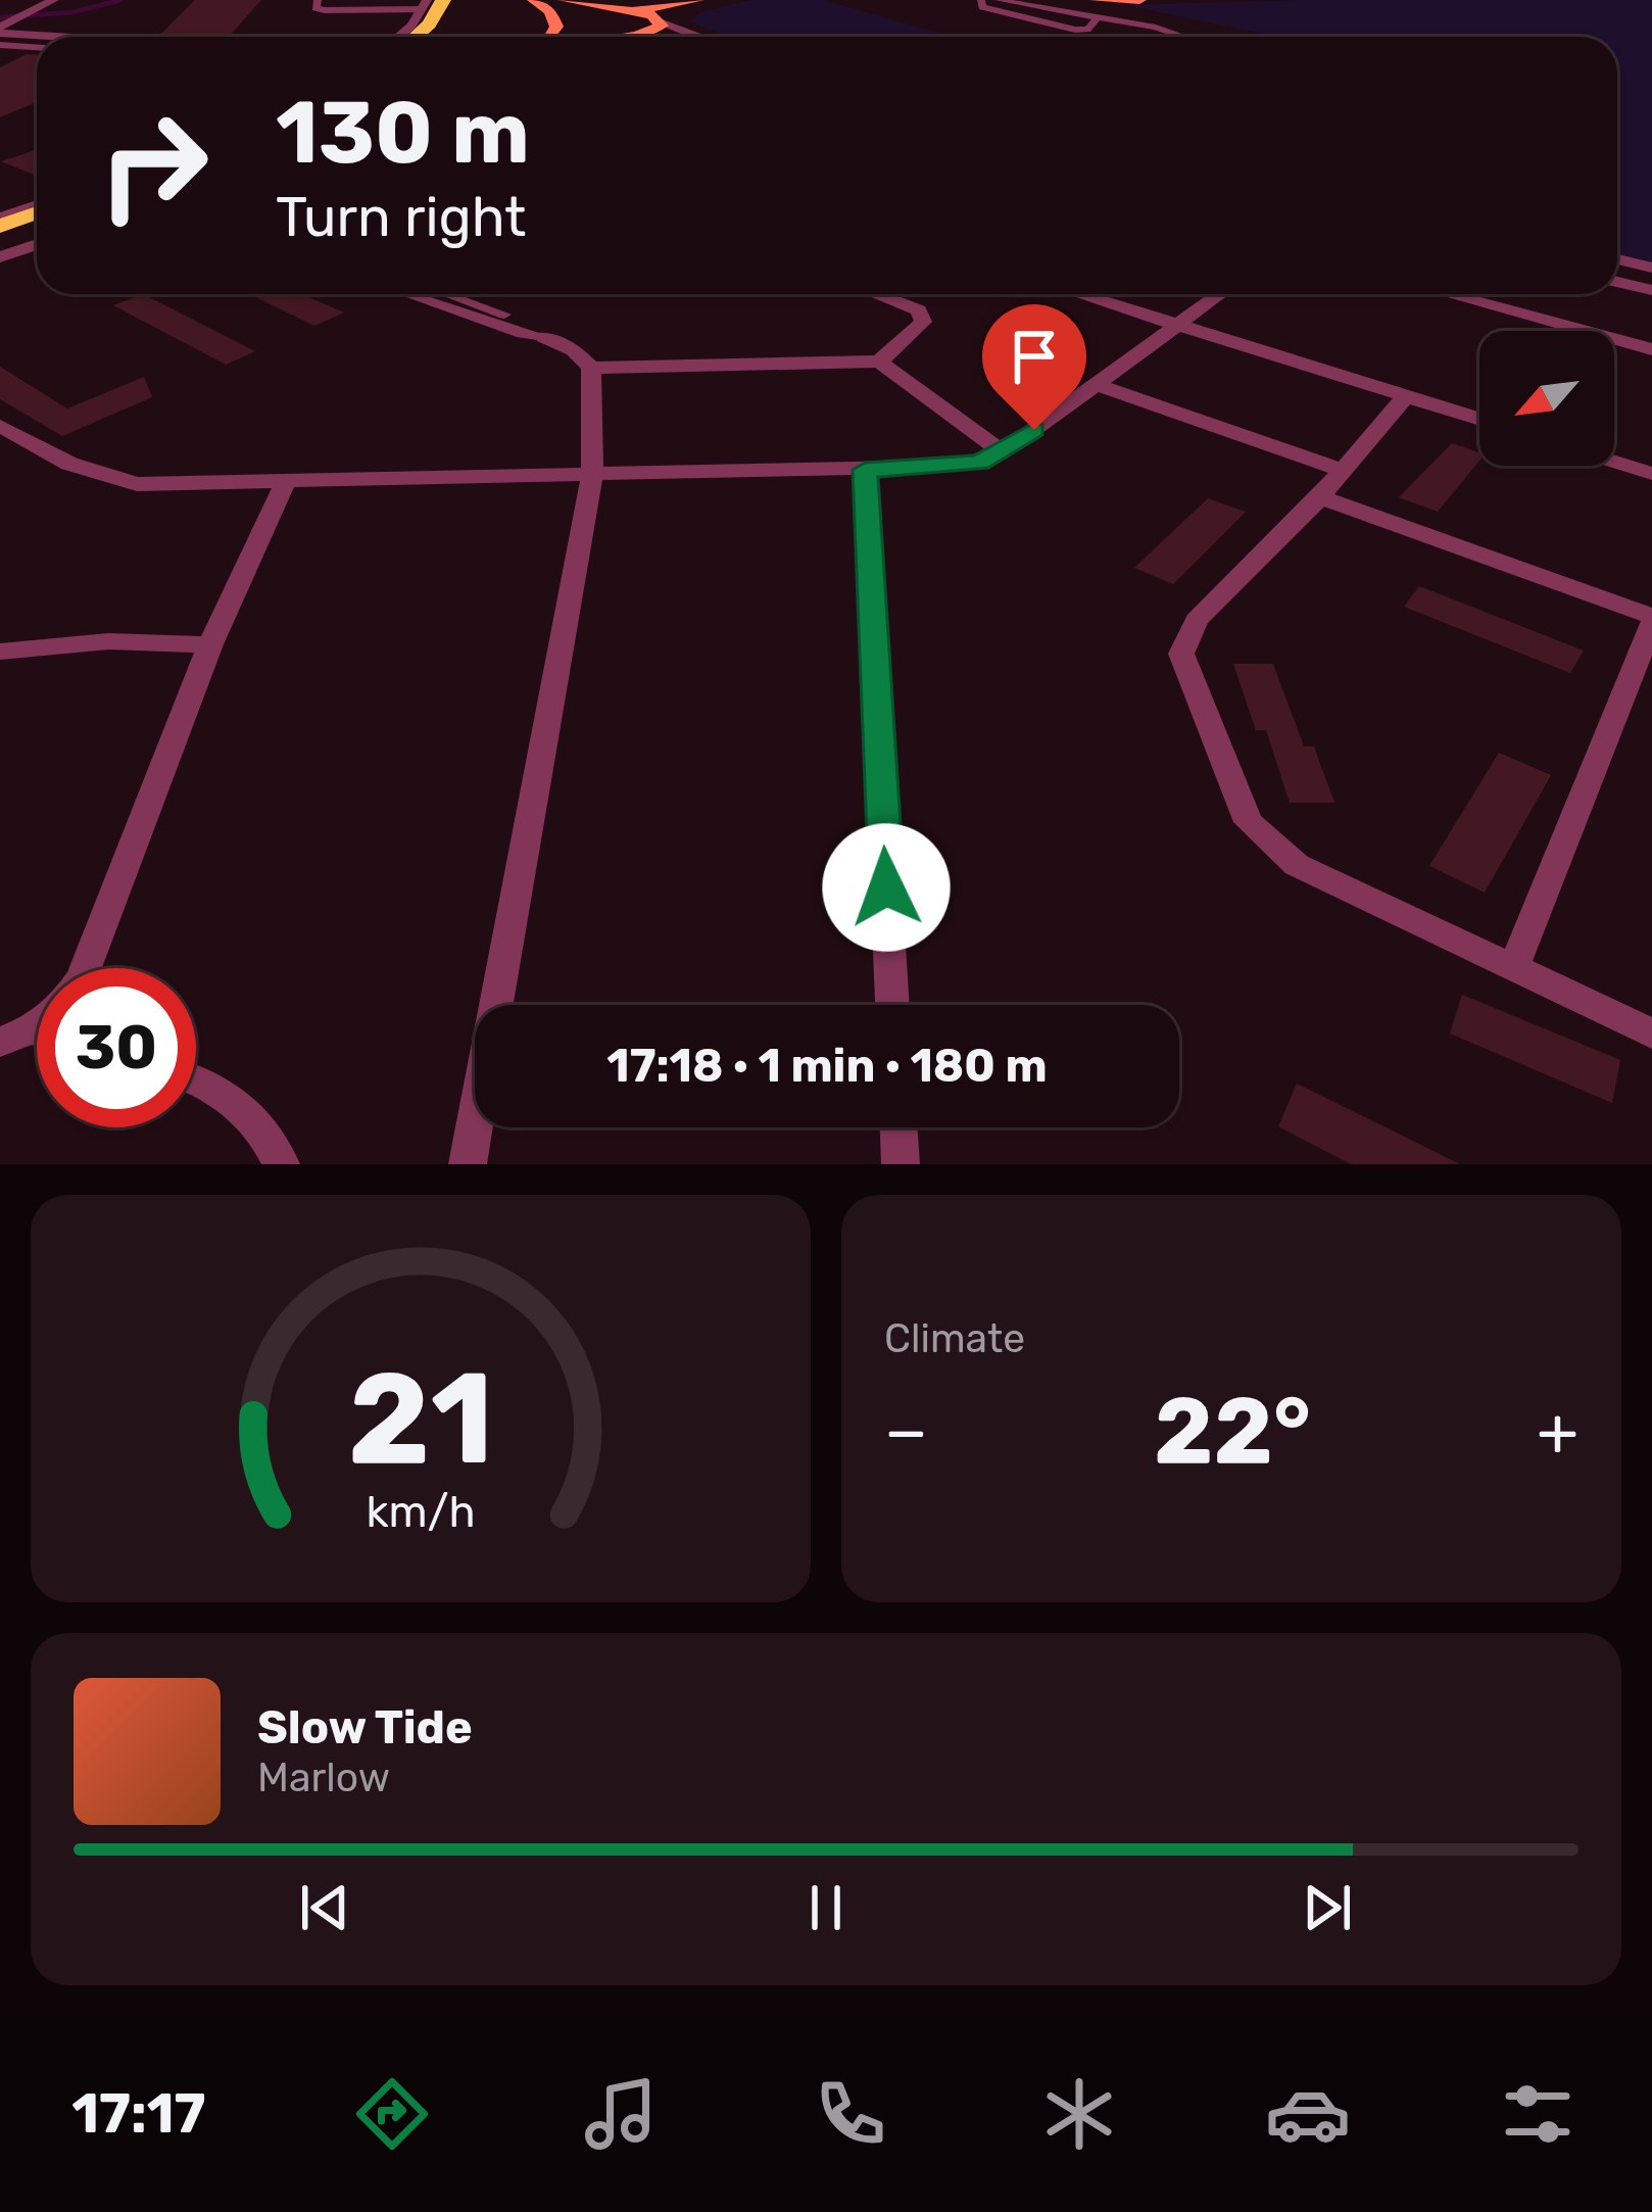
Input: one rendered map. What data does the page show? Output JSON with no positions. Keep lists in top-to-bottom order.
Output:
{
  "north": "bottom left",
  "page": {
    "turn": ["130 m", "Turn right"],
    "limit": "30",
    "trip": "17:18 · 1 min · 180 m",
    "tile": "Climate",
    "heat": ["−", "22°", "+"],
    "song": ["Slow Tide", "Marlow"],
    "tabs": "17:17",
    "gauge": ["21", "km/h"]
  }
}
